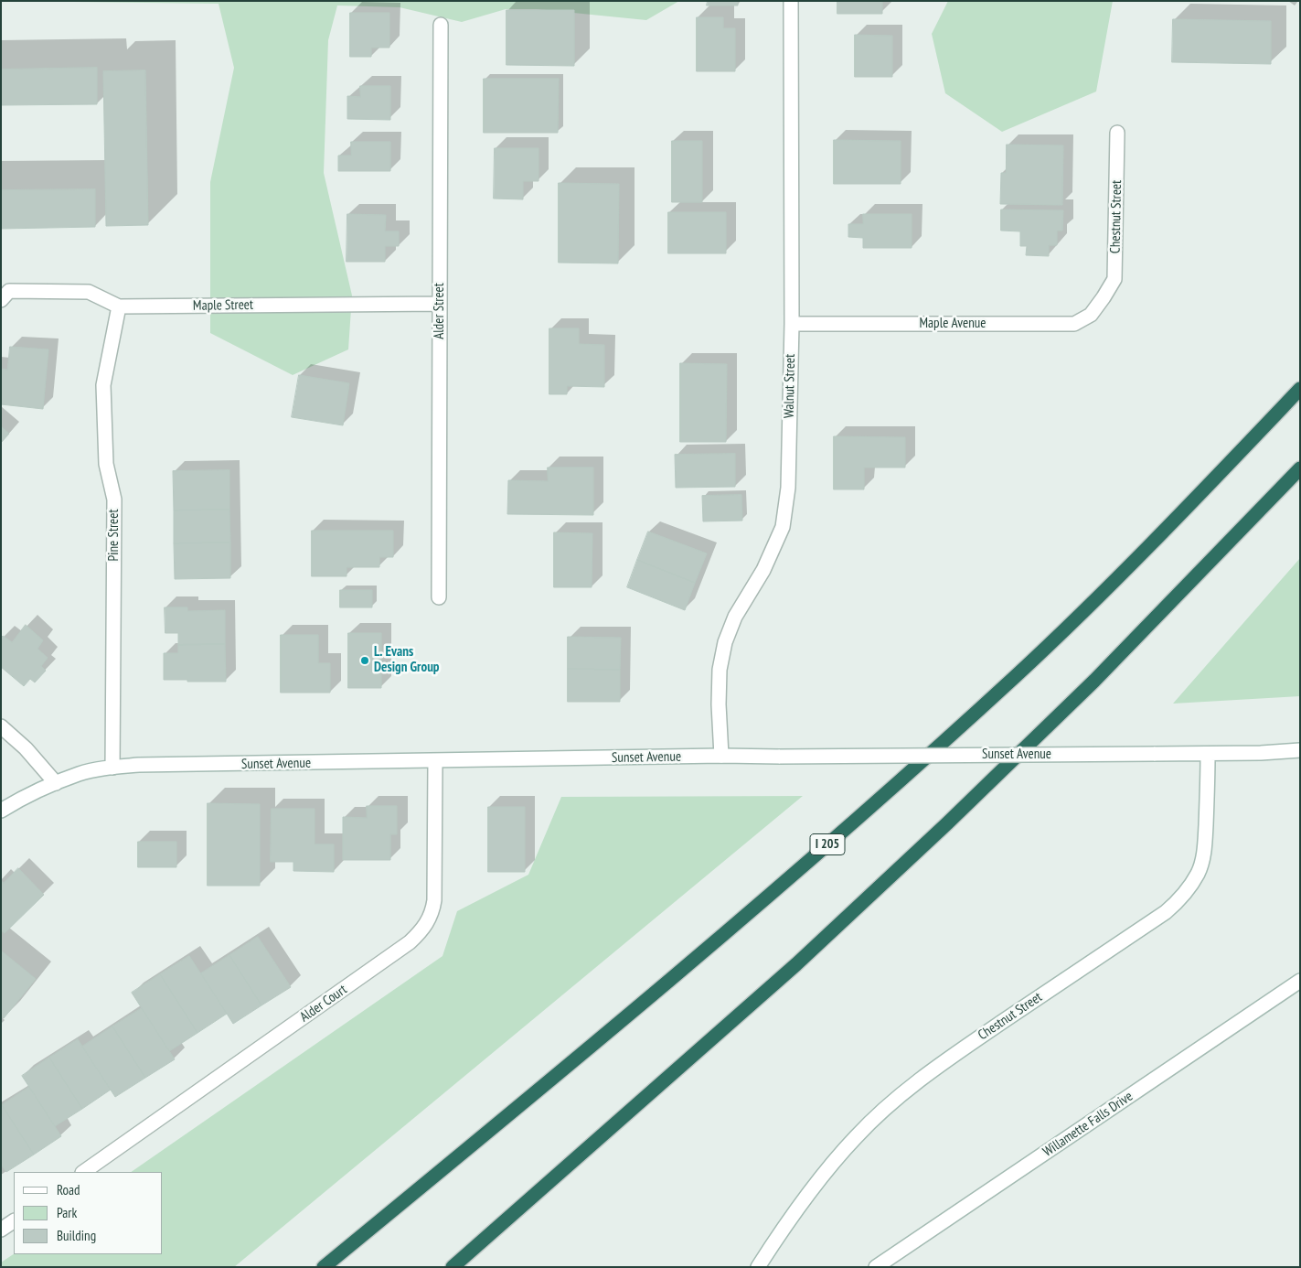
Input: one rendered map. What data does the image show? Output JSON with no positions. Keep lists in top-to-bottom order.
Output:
{
  "streets": {
    "highway": ["I 205"],
    "street": [
      "Chestnut Street",
      "Maple Street",
      "Alder Street",
      "Maple Avenue",
      "Walnut Street",
      "Pine Street",
      "Sunset Avenue",
      "Alder Court",
      "Willamette Falls Drive"
    ]
  },
  "crossings": [
    ["Chestnut Street", "Maple Avenue"],
    ["Chestnut Street", "Sunset Avenue"],
    ["Maple Street", "Alder Street"],
    ["Maple Street", "Pine Street"],
    ["Maple Avenue", "Walnut Street"],
    ["Walnut Street", "Sunset Avenue"],
    ["Pine Street", "Sunset Avenue"],
    ["Sunset Avenue", "Alder Court"]
  ],
  "places": ["L. Evans Design Group"],
  "legend": ["Road", "Park", "Building"]
}
